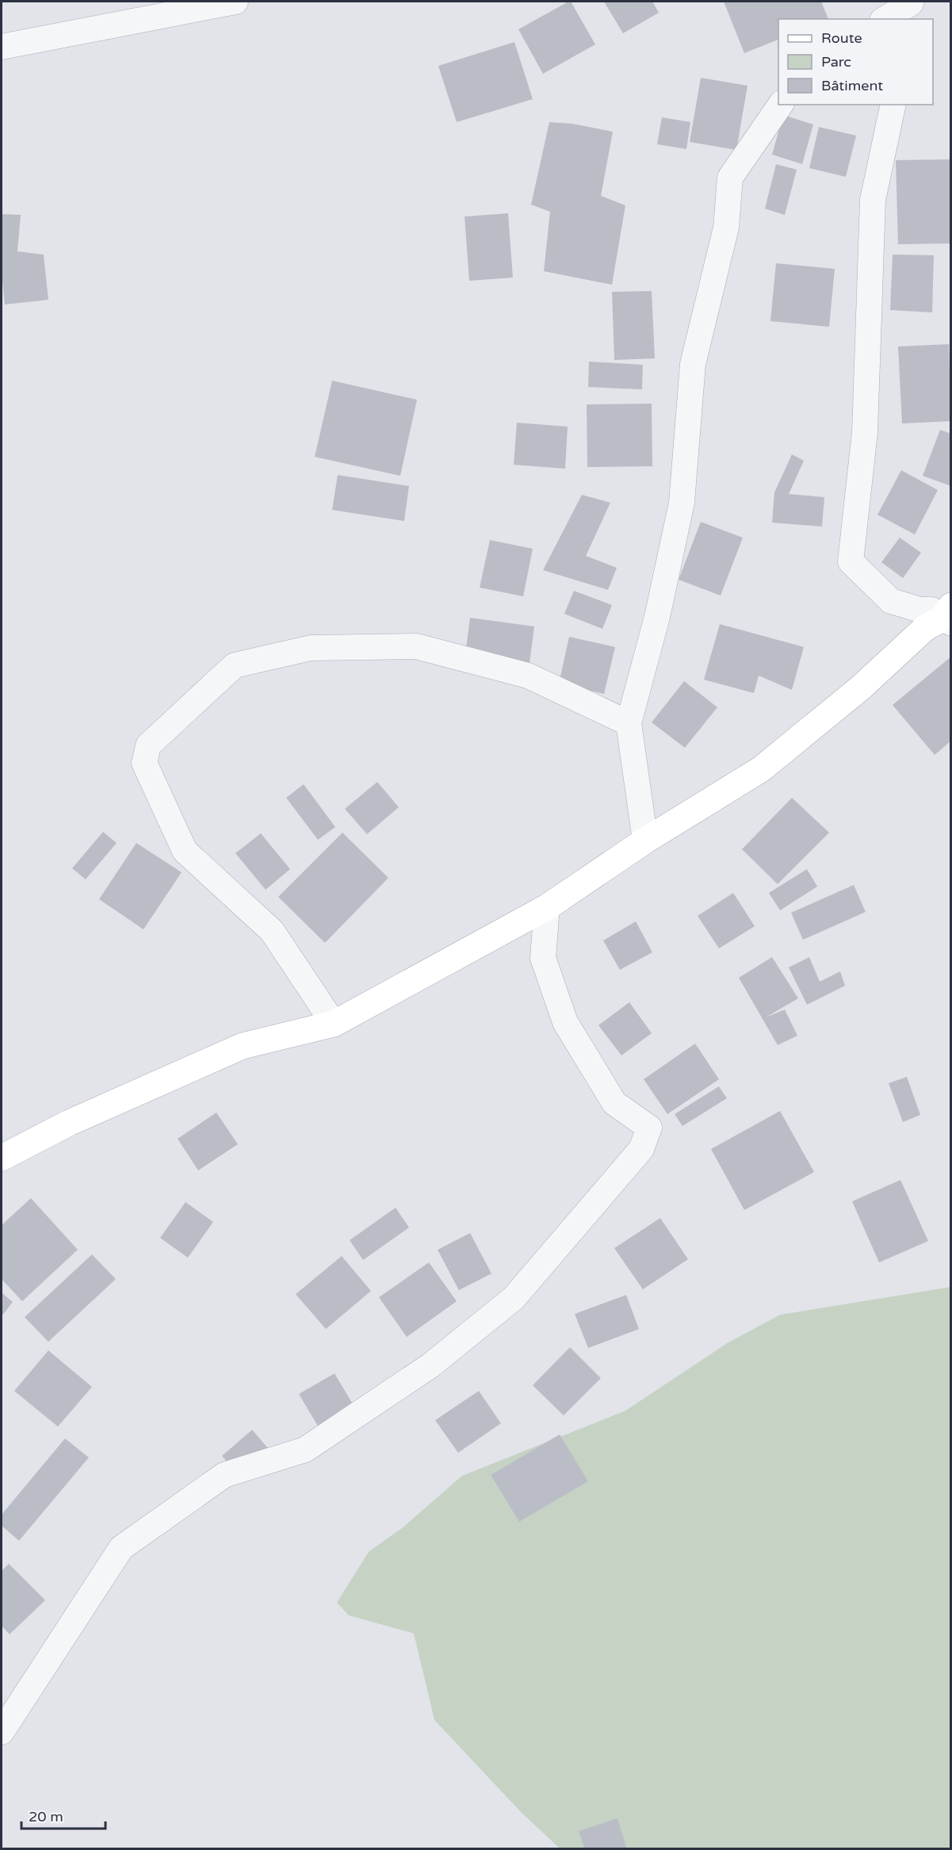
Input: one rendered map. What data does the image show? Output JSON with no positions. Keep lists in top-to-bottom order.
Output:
{
  "legend": ["Route", "Parc", "Bâtiment"],
  "scale_bar": "20 m"
}
